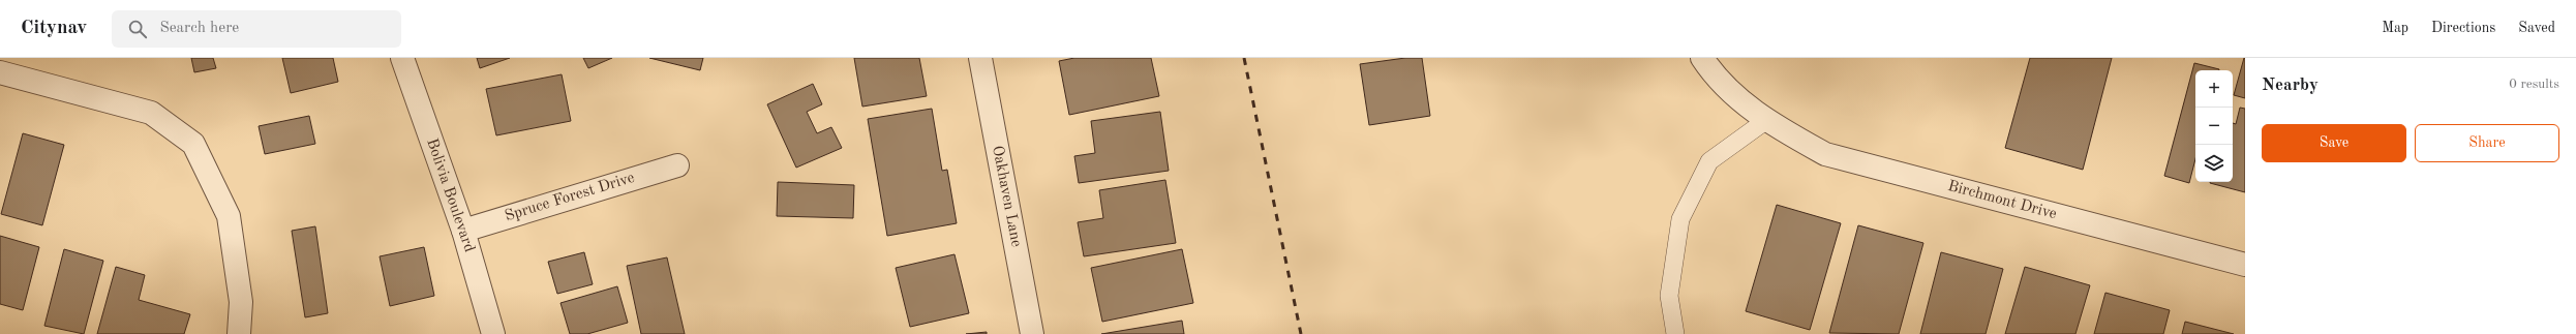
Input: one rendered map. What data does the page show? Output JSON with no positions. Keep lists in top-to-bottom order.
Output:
{
  "streets": {
    "street": [
      "Bolivia Boulevard",
      "Oakhaven Lane",
      "Spruce Forest Drive",
      "Birchmont Drive"
    ]
  },
  "crossings": [
    ["Bolivia Boulevard", "Spruce Forest Drive"]
  ],
  "page": {
    "header": "Citynav",
    "search": "Search here",
    "nav": ["Map", "Directions", "Saved"],
    "heading": ["Nearby", "0 results"],
    "map_buttons": ["+", "−"],
    "buttons": ["Save", "Share"]
  }
}
